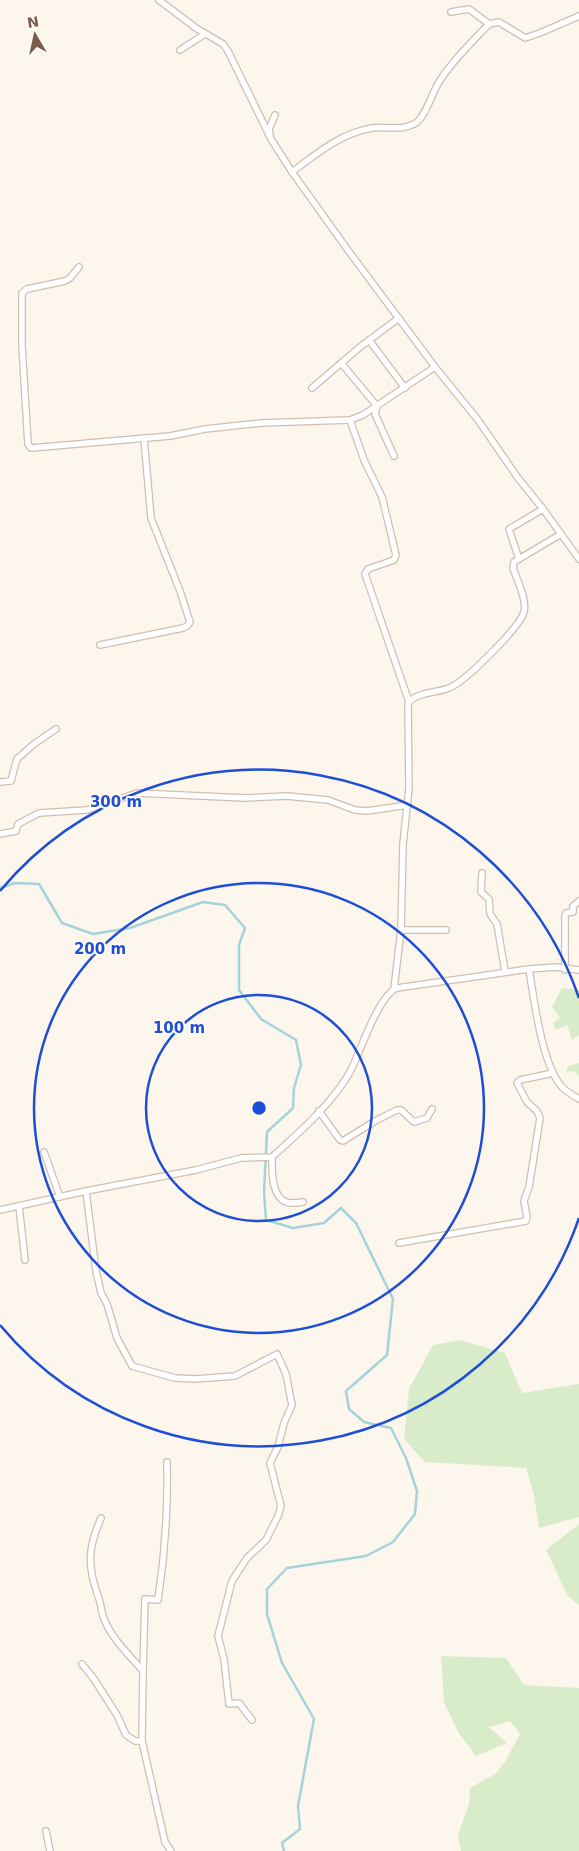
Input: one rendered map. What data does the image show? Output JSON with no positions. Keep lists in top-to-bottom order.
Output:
{
  "north": "top",
  "rings": ["300 m", "200 m", "100 m"]
}
